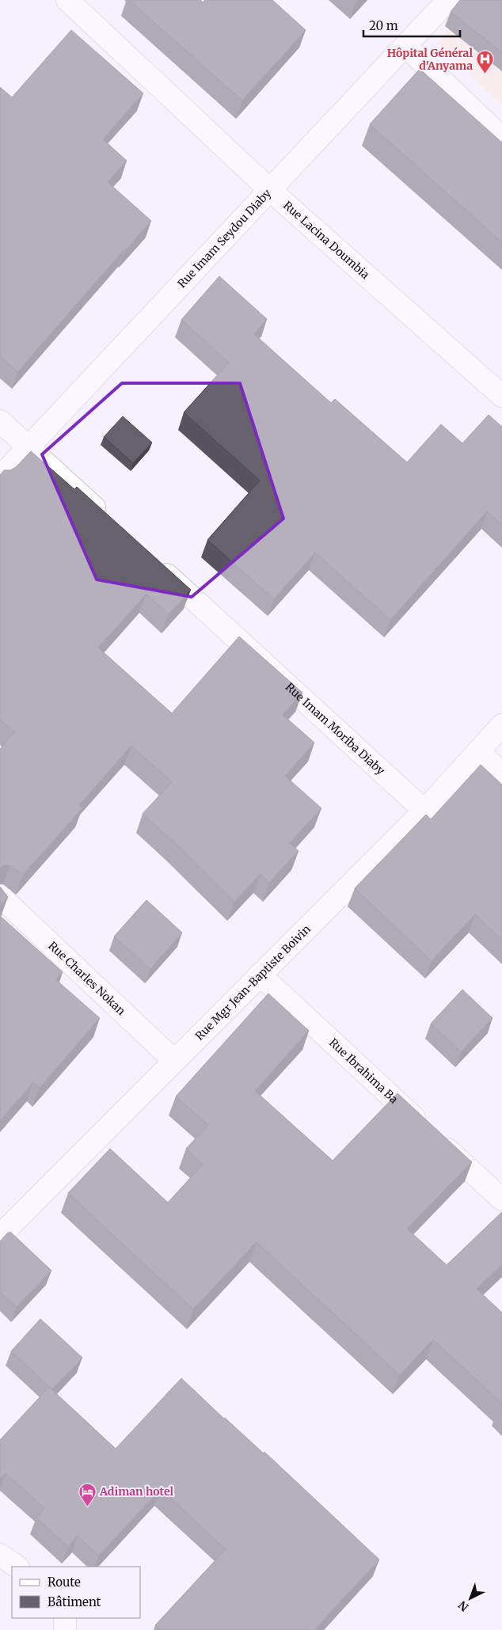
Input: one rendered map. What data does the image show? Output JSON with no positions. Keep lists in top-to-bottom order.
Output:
{
  "streets": {
    "street": [
      "Rue Imam Seydou Diaby",
      "Rue Lacina Doumbia",
      "Rue Imam Moriba Diaby",
      "Rue Charles Nokan",
      "Rue Mgr Jean-Baptiste Boivin",
      "Rue Ibrahima Ba"
    ]
  },
  "crossings": [
    ["Rue Imam Seydou Diaby", "Rue Lacina Doumbia"],
    ["Rue Imam Moriba Diaby", "Rue Mgr Jean-Baptiste Boivin"],
    ["Rue Charles Nokan", "Rue Mgr Jean-Baptiste Boivin"],
    ["Rue Mgr Jean-Baptiste Boivin", "Rue Ibrahima Ba"]
  ],
  "places": {
    "hospital": ["Hôpital Général d'Anyama"],
    "hotel": ["Adiman hotel"]
  },
  "legend": ["Route", "Bâtiment"],
  "scale_bar": "20 m",
  "north": "bottom left"
}
